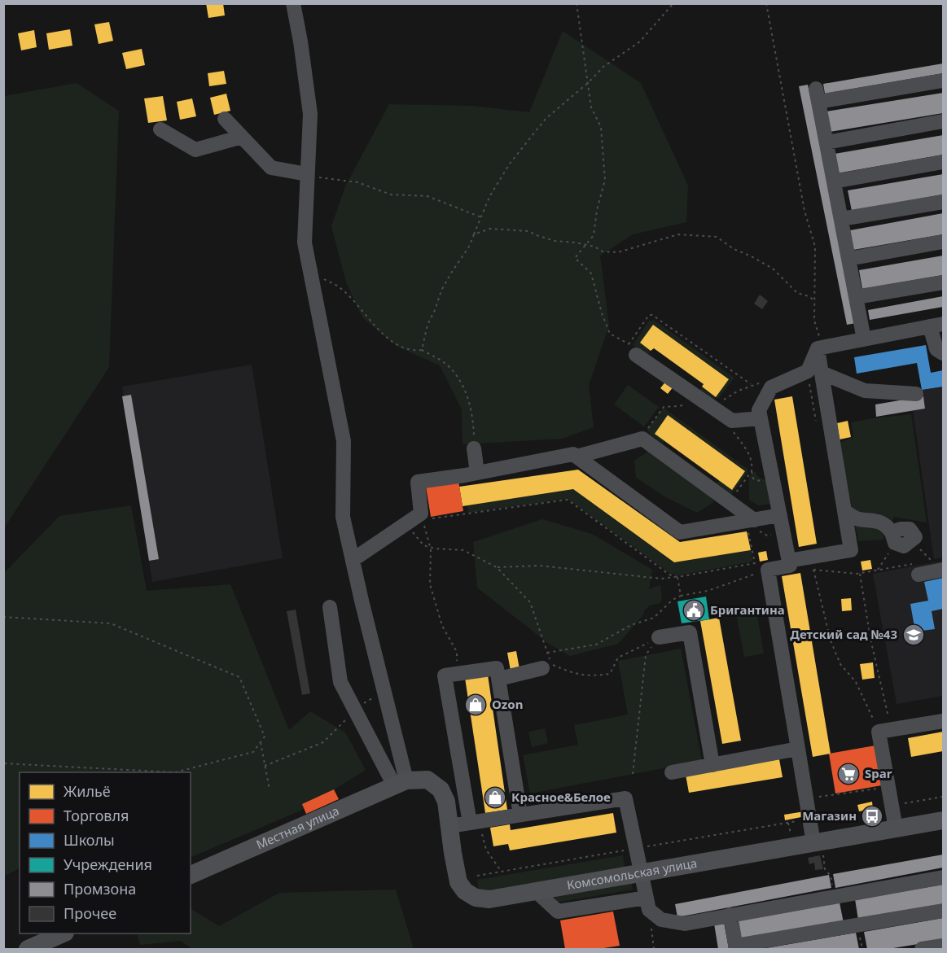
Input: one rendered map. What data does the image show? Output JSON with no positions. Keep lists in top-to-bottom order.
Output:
{
  "streets": {
    "main road": ["Местная улица", "Комсомольская улица"]
  },
  "crossings": [
    ["Местная улица", "Комсомольская улица"]
  ],
  "places": {
    "public building": ["Бригантина"],
    "school or university": ["Детский сад №43"],
    "shop": ["Ozon", "Красное&Белое"],
    "supermarket": ["Spar"],
    "bus stop": ["Магазин"]
  },
  "legend": [
    "Жильё",
    "Торговля",
    "Школы",
    "Учреждения",
    "Промзона",
    "Прочее"
  ]
}
